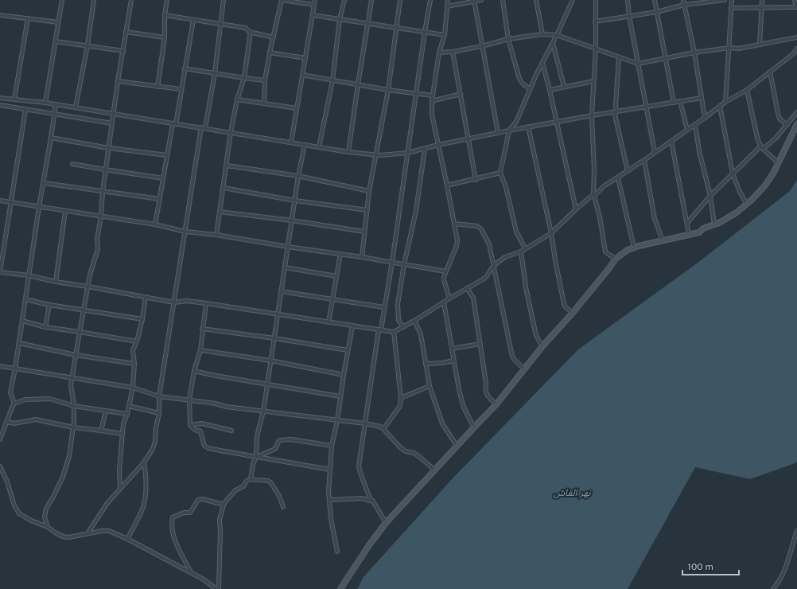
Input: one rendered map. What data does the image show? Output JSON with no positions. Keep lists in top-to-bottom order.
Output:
{
  "water": ["نهر القاش"],
  "scale_bar": "100 m"
}
